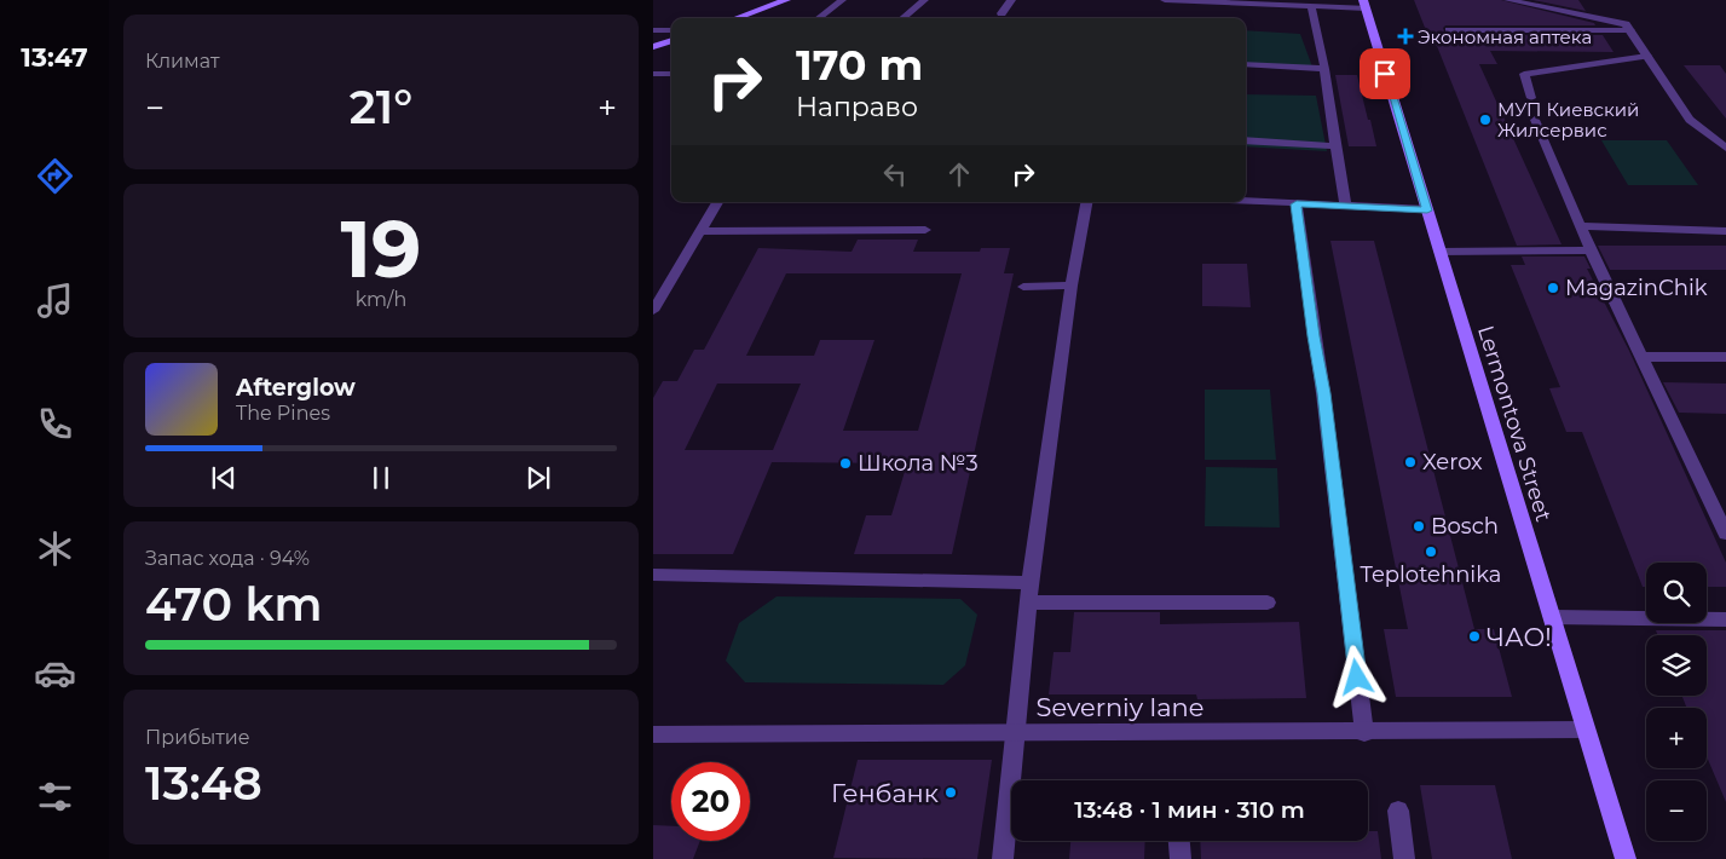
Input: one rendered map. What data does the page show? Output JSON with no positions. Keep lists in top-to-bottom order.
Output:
{
  "streets": {
    "main road": ["Lermontova Street"],
    "street": ["Severniy lane"]
  },
  "crossings": [
    ["Lermontova Street", "Severniy lane"]
  ],
  "places": {
    "health": ["Экономная аптека"],
    "other": [
      "МУП Киевский Жилсервис",
      "MagazinChik",
      "Xerox",
      "Школа №3",
      "Bosch",
      "Teplotehnika",
      "ЧАО!",
      "Генбанк"
    ]
  },
  "page": {
    "tabs": "13:47",
    "tile": [
      "Климат",
      ["19", "km/h"],
      ["Запас хода · 94%", "470 km"],
      ["Прибытие", "13:48"]
    ],
    "turn": ["170 m", "Направо"],
    "heat": ["−", "21°", "+"],
    "song": ["Afterglow", "The Pines"],
    "map_buttons": ["+", "−"],
    "limit": "20",
    "trip": "13:48 · 1 мин · 310 m"
  }
}
